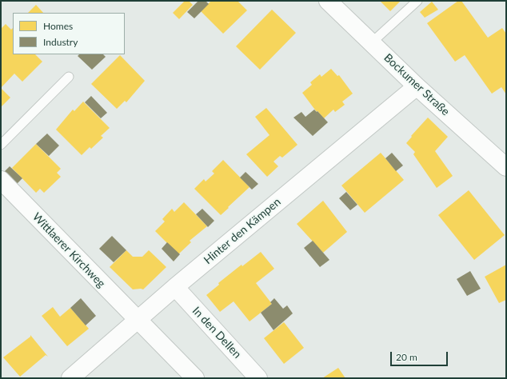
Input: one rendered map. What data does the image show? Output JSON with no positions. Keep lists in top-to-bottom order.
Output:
{
  "streets": {
    "street": [
      "Bockumer Straße",
      "Hinter den Kämpen",
      "Wittlaerer Kirchweg",
      "In den Dellen"
    ]
  },
  "crossings": [
    ["Bockumer Straße", "Hinter den Kämpen"],
    ["Hinter den Kämpen", "Wittlaerer Kirchweg"],
    ["Hinter den Kämpen", "In den Dellen"]
  ],
  "legend": ["Homes", "Industry"],
  "scale_bar": "20 m"
}
